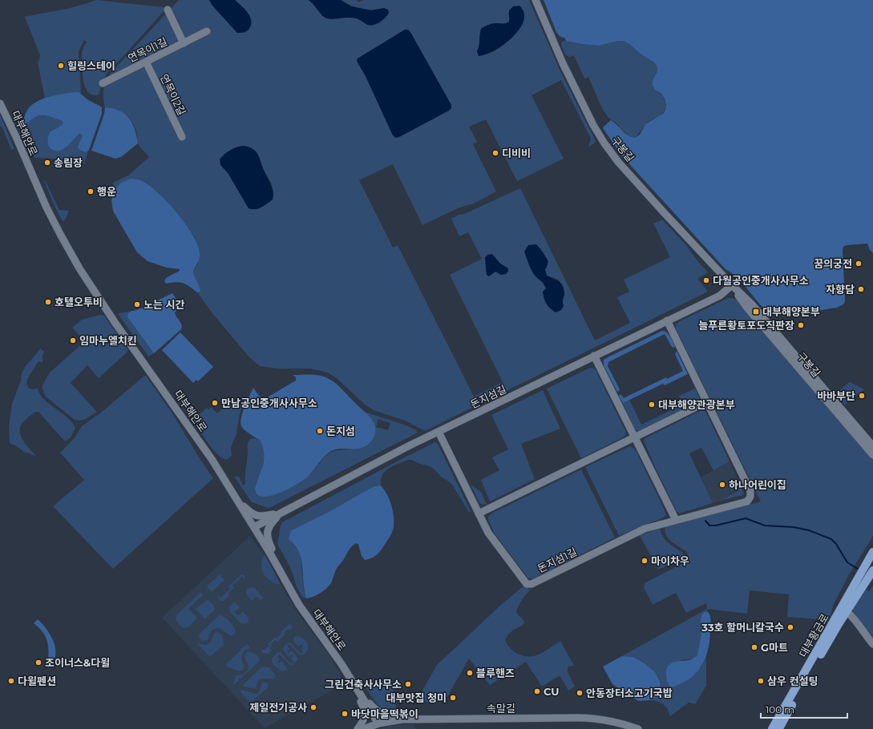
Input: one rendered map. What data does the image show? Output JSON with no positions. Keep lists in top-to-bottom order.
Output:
{
  "streets": {
    "main road": ["대부황금로"],
    "street": [
      "연목이1길",
      "연목이2길",
      "대부해안로",
      "구봉길",
      "돈지섬길",
      "돈지섬1길",
      "속말길"
    ]
  },
  "crossings": [
    ["연목이1길", "연목이2길"],
    ["대부해안로", "돈지섬길"],
    ["대부해안로", "속말길"],
    ["구봉길", "돈지섬길"],
    ["돈지섬길", "돈지섬1길"]
  ],
  "places": {
    "other": [
      "힐링스테이",
      "디비비",
      "송림장",
      "행운",
      "꿈의궁전",
      "다월공인중개사사무소",
      "자향담",
      "호텔오투비",
      "노는 시간",
      "늘푸른황토포도직판장",
      "임마누엘치킨",
      "바바부단",
      "만남공인중개사사무소",
      "대부해양관광본부",
      "돈지섬",
      "하나어린이집",
      "마이차우",
      "33호 할머니칼국수",
      "G마트",
      "조이너스&다윌",
      "블루핸즈",
      "다윌펜션",
      "삼우 컨설팅",
      "그린건축사사무소",
      "CU",
      "안동장터소고기국밥",
      "대부맛집 청미",
      "제일전기공사",
      "바닷마을떡볶이"
    ],
    "transit": ["대부해양본부"]
  },
  "scale_bar": "100 m"
}
